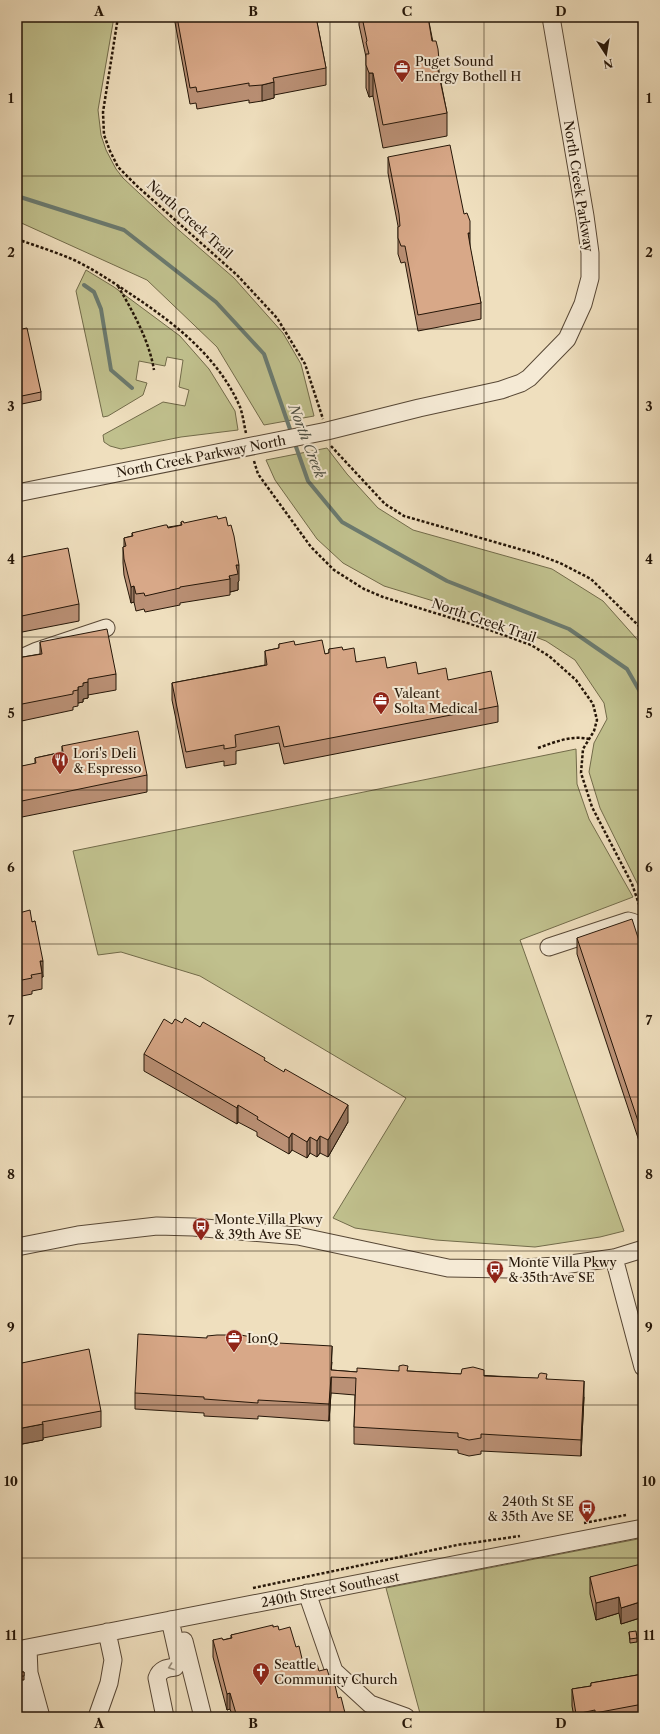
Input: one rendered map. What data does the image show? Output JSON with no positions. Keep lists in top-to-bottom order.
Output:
{
  "streets": {
    "street": ["North Creek Parkway", "North Creek Parkway North", "240th Street Southeast"],
    "path": ["North Creek Trail"]
  },
  "crossings": [
    ["North Creek Parkway", "North Creek Parkway North"]
  ],
  "water": ["North Creek"],
  "places": {
    "office": ["Puget Sound Energy Bothell H", "Valeant Solta Medical", "IonQ"],
    "restaurant": ["Lori's Deli & Espresso"],
    "bus stop": ["Monte Villa Pkwy & 39th Ave SE", "Monte Villa Pkwy & 35th Ave SE", "240th St SE & 35th Ave SE"],
    "church": ["Seattle Community Church"]
  },
  "north": "bottom",
  "grid": {
    "columns": [
      "A",
      "B",
      "C",
      "D"
    ],
    "rows": [
      "1",
      "2",
      "3",
      "4",
      "5",
      "6",
      "7",
      "8",
      "9",
      "10",
      "11"
    ]
  }
}
